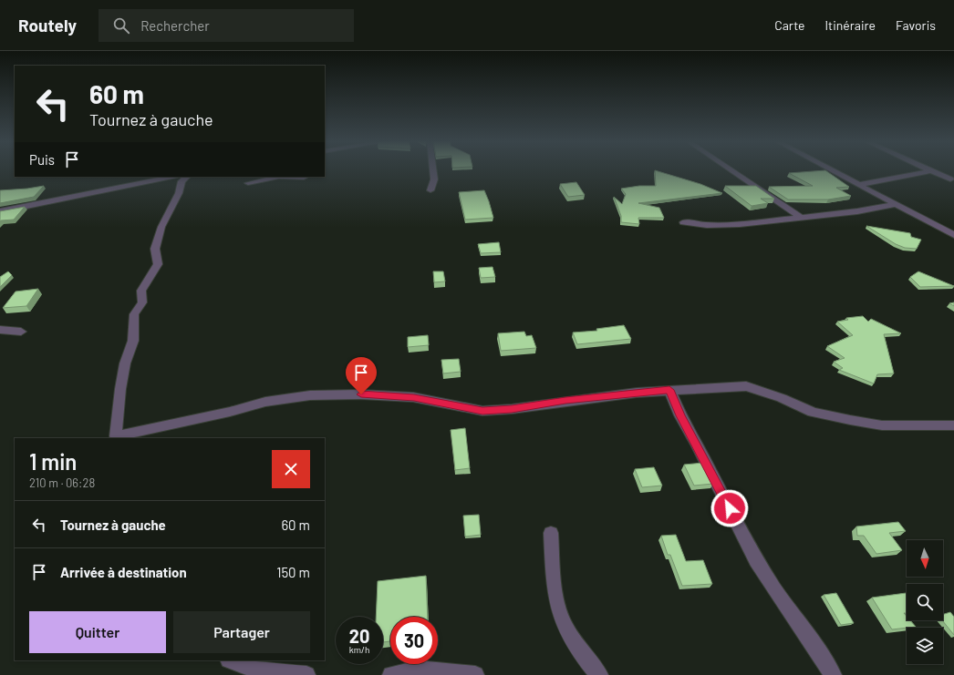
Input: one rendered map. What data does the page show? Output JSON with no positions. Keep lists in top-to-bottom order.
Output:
{
  "north": "bottom",
  "page": {
    "header": "Routely",
    "search": "Rechercher",
    "nav": ["Carte", "Itinéraire", "Favoris"],
    "turn": ["60 m", "Tournez à gauche"],
    "then": "Puis",
    "heading": ["1 min", "210 m · 06:28"],
    "list": [
      {
        "name": "Tournez à gauche",
        "value": "60 m"
      },
      {
        "name": "Arrivée à destination",
        "value": "150 m"
      }
    ],
    "buttons": ["Quitter", "Partager"],
    "speed": "20 km/h",
    "limit": "30"
  }
}
